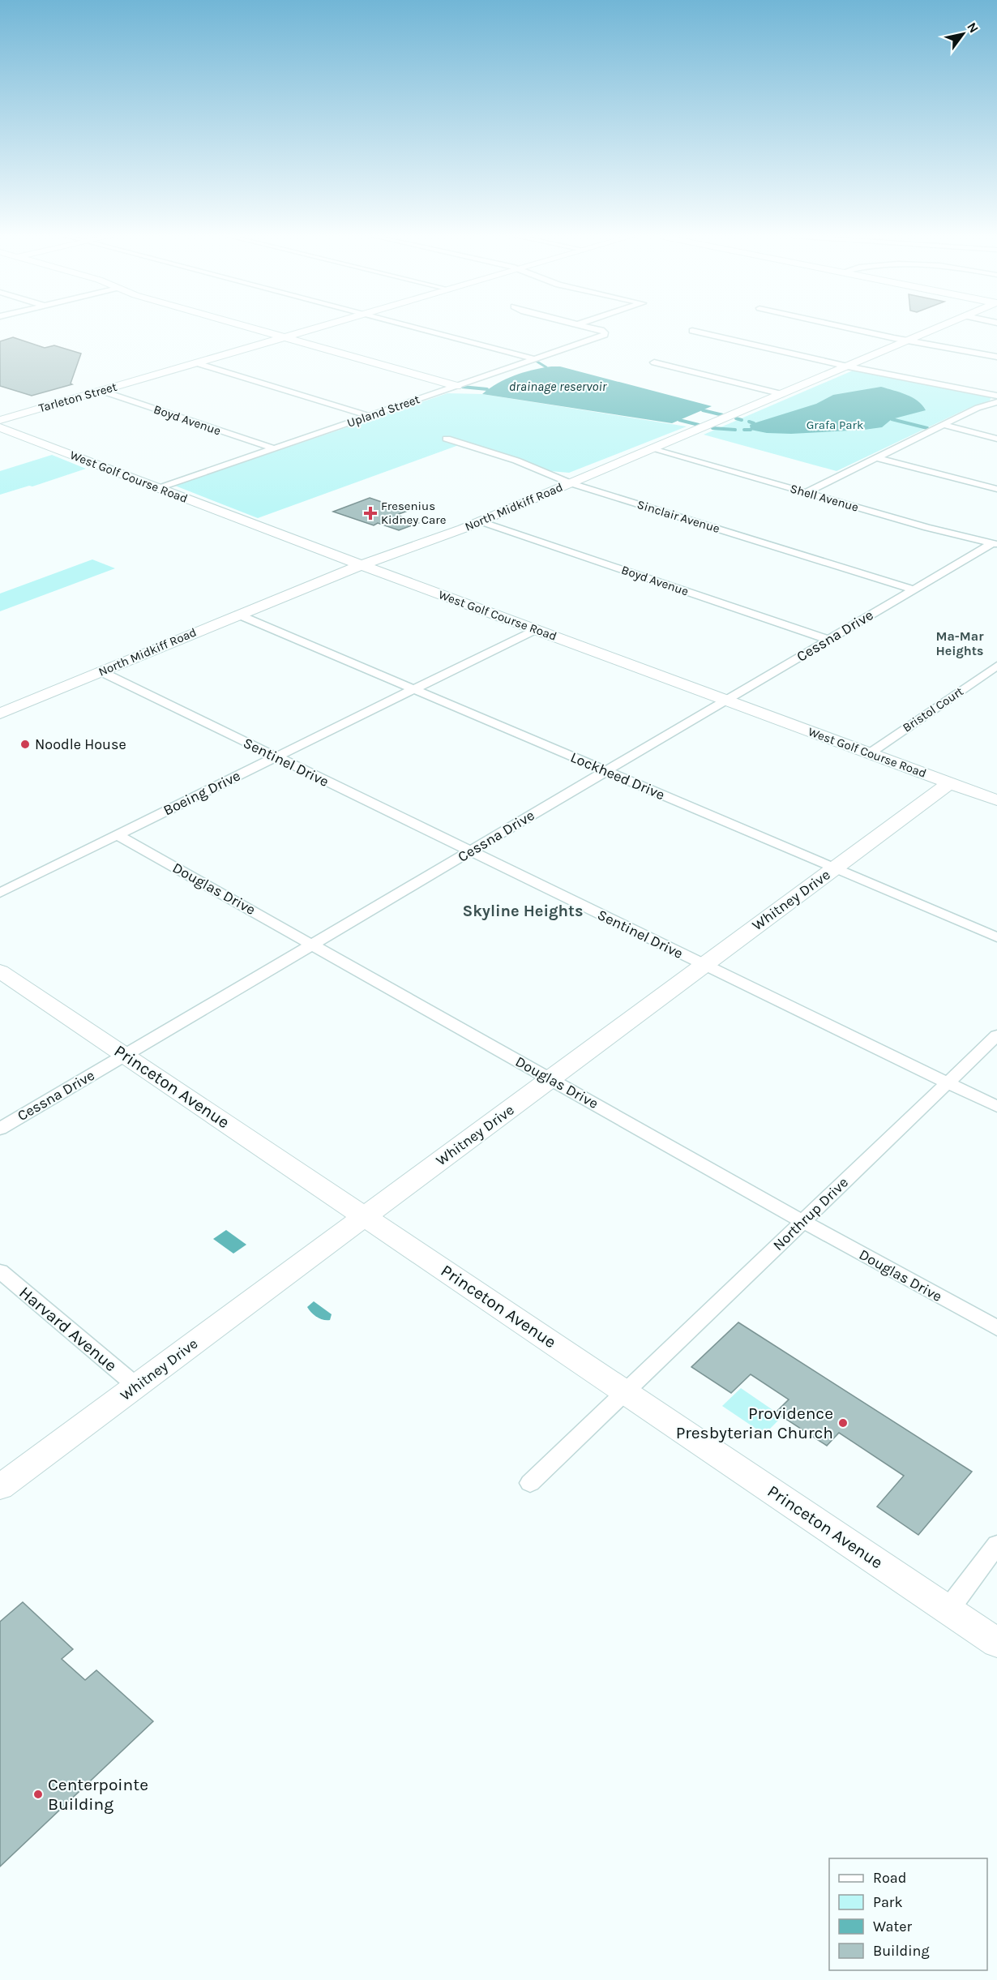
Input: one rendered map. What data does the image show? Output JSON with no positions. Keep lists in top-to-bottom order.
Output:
{
  "streets": {
    "street": [
      "Tarleton Street",
      "Upland Street",
      "Boyd Avenue",
      "West Golf Course Road",
      "Shell Avenue",
      "North Midkiff Road",
      "Sinclair Avenue",
      "Cessna Drive",
      "Bristol Court",
      "Sentinel Drive",
      "Lockheed Drive",
      "Boeing Drive",
      "Douglas Drive",
      "Whitney Drive",
      "Princeton Avenue",
      "Northrup Drive",
      "Harvard Avenue"
    ]
  },
  "crossings": [
    ["Tarleton Street", "Boyd Avenue"],
    ["Upland Street", "Boyd Avenue"],
    ["Upland Street", "West Golf Course Road"],
    ["Boyd Avenue", "North Midkiff Road"],
    ["Boyd Avenue", "Cessna Drive"],
    ["West Golf Course Road", "North Midkiff Road"],
    ["West Golf Course Road", "Cessna Drive"],
    ["West Golf Course Road", "Bristol Court"],
    ["West Golf Course Road", "Boeing Drive"],
    ["West Golf Course Road", "Whitney Drive"],
    ["Shell Avenue", "North Midkiff Road"],
    ["Shell Avenue", "Cessna Drive"],
    ["North Midkiff Road", "Sinclair Avenue"],
    ["North Midkiff Road", "Sentinel Drive"],
    ["North Midkiff Road", "Lockheed Drive"],
    ["Sinclair Avenue", "Cessna Drive"],
    ["Cessna Drive", "Sentinel Drive"],
    ["Cessna Drive", "Lockheed Drive"],
    ["Cessna Drive", "Douglas Drive"],
    ["Cessna Drive", "Princeton Avenue"],
    ["Sentinel Drive", "Boeing Drive"],
    ["Sentinel Drive", "Whitney Drive"],
    ["Sentinel Drive", "Northrup Drive"],
    ["Lockheed Drive", "Boeing Drive"],
    ["Lockheed Drive", "Whitney Drive"],
    ["Boeing Drive", "Douglas Drive"],
    ["Douglas Drive", "Whitney Drive"],
    ["Douglas Drive", "Northrup Drive"],
    ["Whitney Drive", "Princeton Avenue"],
    ["Whitney Drive", "Harvard Avenue"],
    ["Princeton Avenue", "Northrup Drive"]
  ],
  "districts": ["Ma-Mar Heights", "Skyline Heights"],
  "water": ["drainage reservoir"],
  "parks": ["Grafa Park"],
  "places": {
    "health": ["Fresenius Kidney Care"],
    "other": ["Noodle House", "Providence Presbyterian Church", "Centerpointe Building"]
  },
  "legend": [
    "Road",
    "Park",
    "Water",
    "Building"
  ],
  "north": "top right"
}
